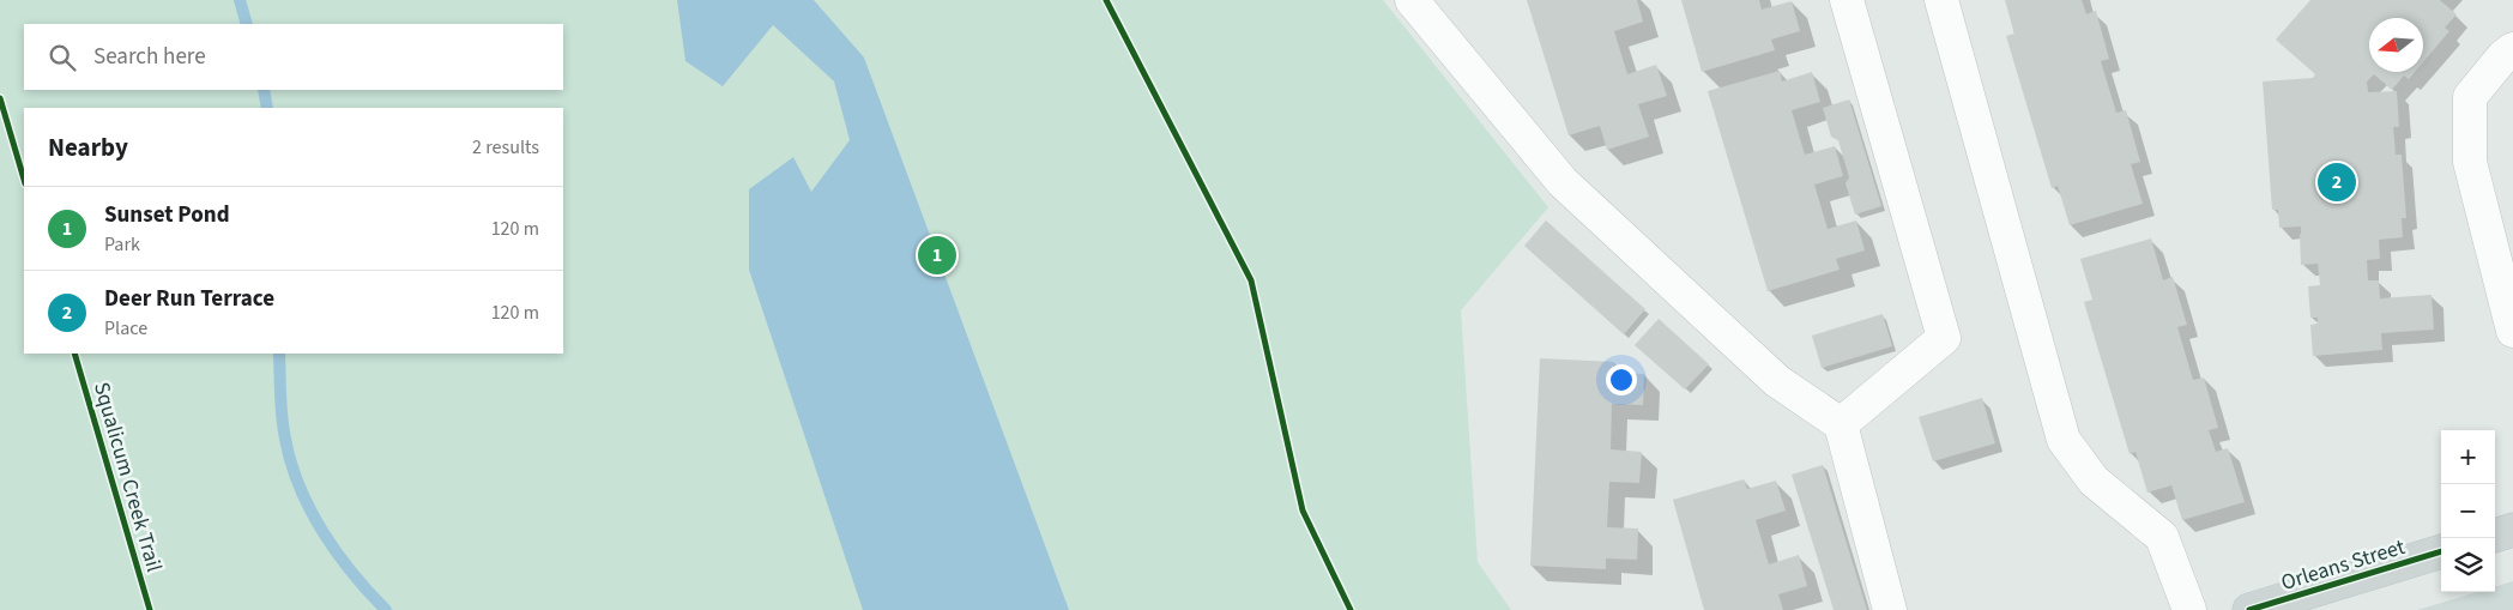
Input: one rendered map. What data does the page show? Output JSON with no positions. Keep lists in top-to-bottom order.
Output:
{
  "streets": {
    "main road": ["Orleans Street"],
    "cycle path": ["Squalicum Creek Trail"]
  },
  "north": "left",
  "page": {
    "search": "Search here",
    "heading": ["Nearby", "2 results"],
    "pins": ["2", "1"],
    "list": [
      {
        "mark": "1",
        "name": "Sunset Pond",
        "note": "Park",
        "value": "120 m"
      },
      {
        "mark": "2",
        "name": "Deer Run Terrace",
        "note": "Place",
        "value": "120 m"
      }
    ],
    "map_buttons": ["+", "−"]
  }
}
